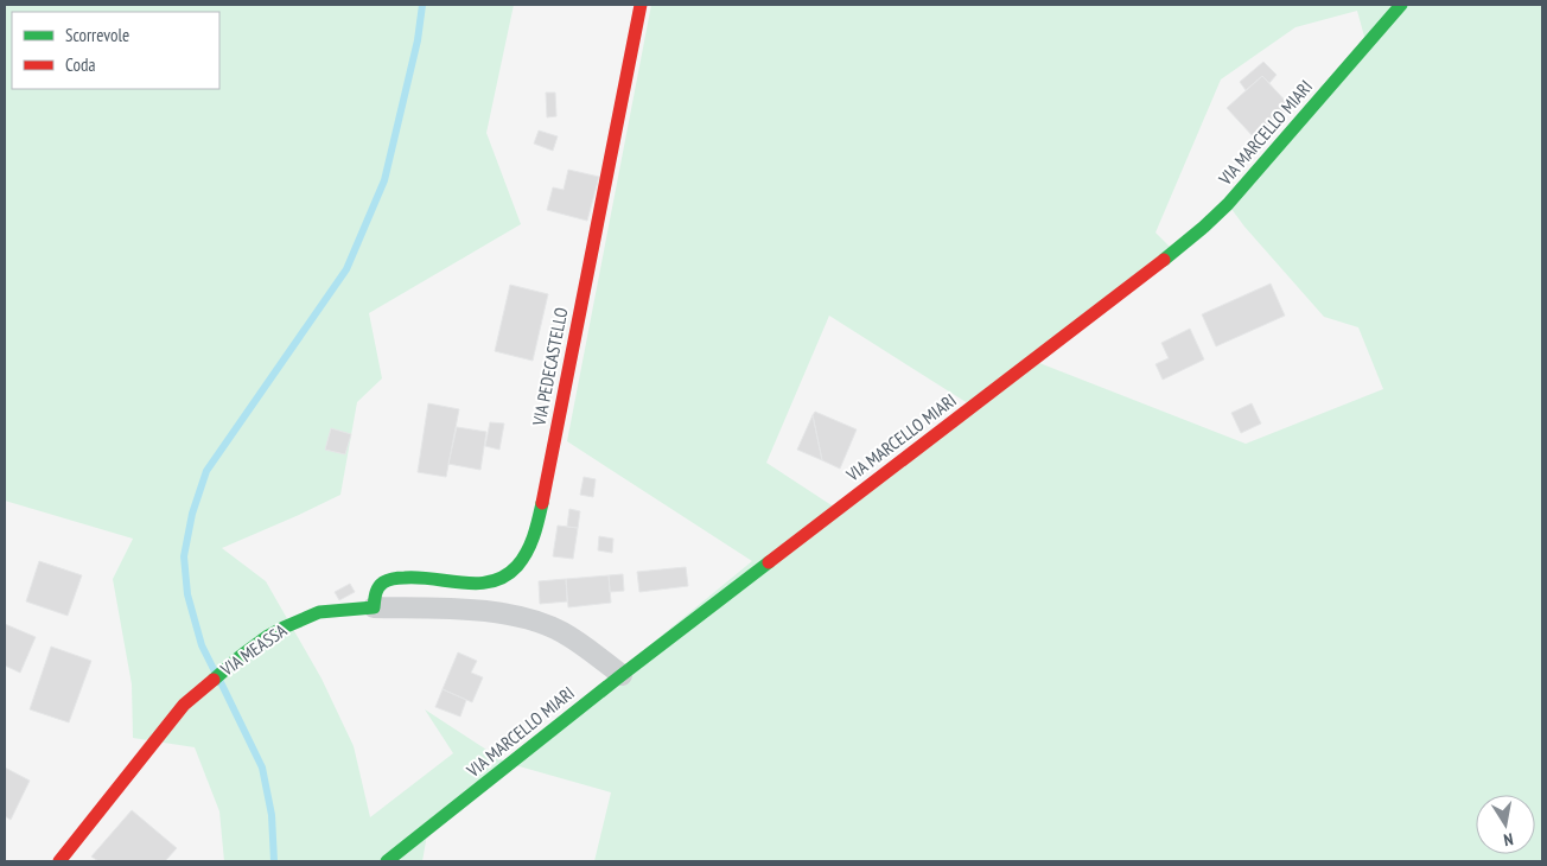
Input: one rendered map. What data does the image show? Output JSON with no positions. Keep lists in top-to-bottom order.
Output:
{
  "streets": {
    "main road": ["VIA MARCELLO MIARI", "VIA PEDECASTELLO", "VIA MEASSA"]
  },
  "crossings": [
    ["VIA MARCELLO MIARI", "VIA MEASSA"],
    ["VIA PEDECASTELLO", "VIA MEASSA"]
  ],
  "legend": ["Scorrevole", "Coda"],
  "north": "bottom"
}
